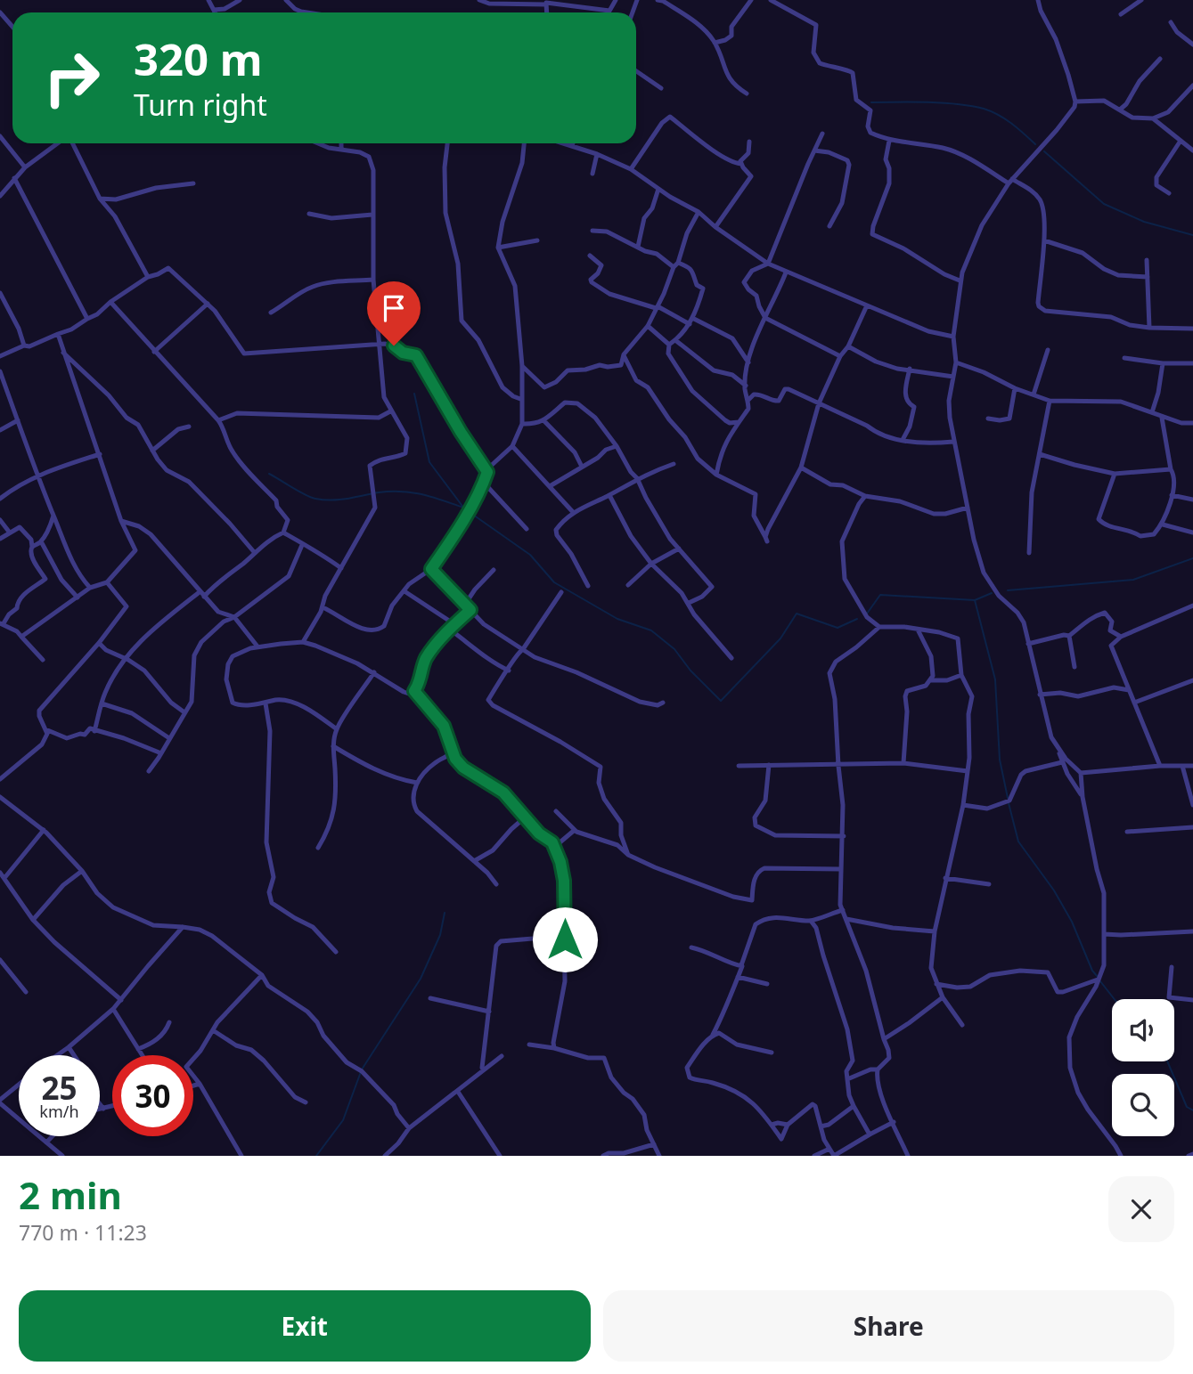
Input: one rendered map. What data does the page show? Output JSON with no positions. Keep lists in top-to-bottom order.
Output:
{
  "page": {
    "turn": ["320 m", "Turn right"],
    "speed": "25 km/h",
    "limit": "30",
    "heading": ["2 min", "770 m · 11:23"],
    "buttons": ["Exit", "Share"]
  }
}
